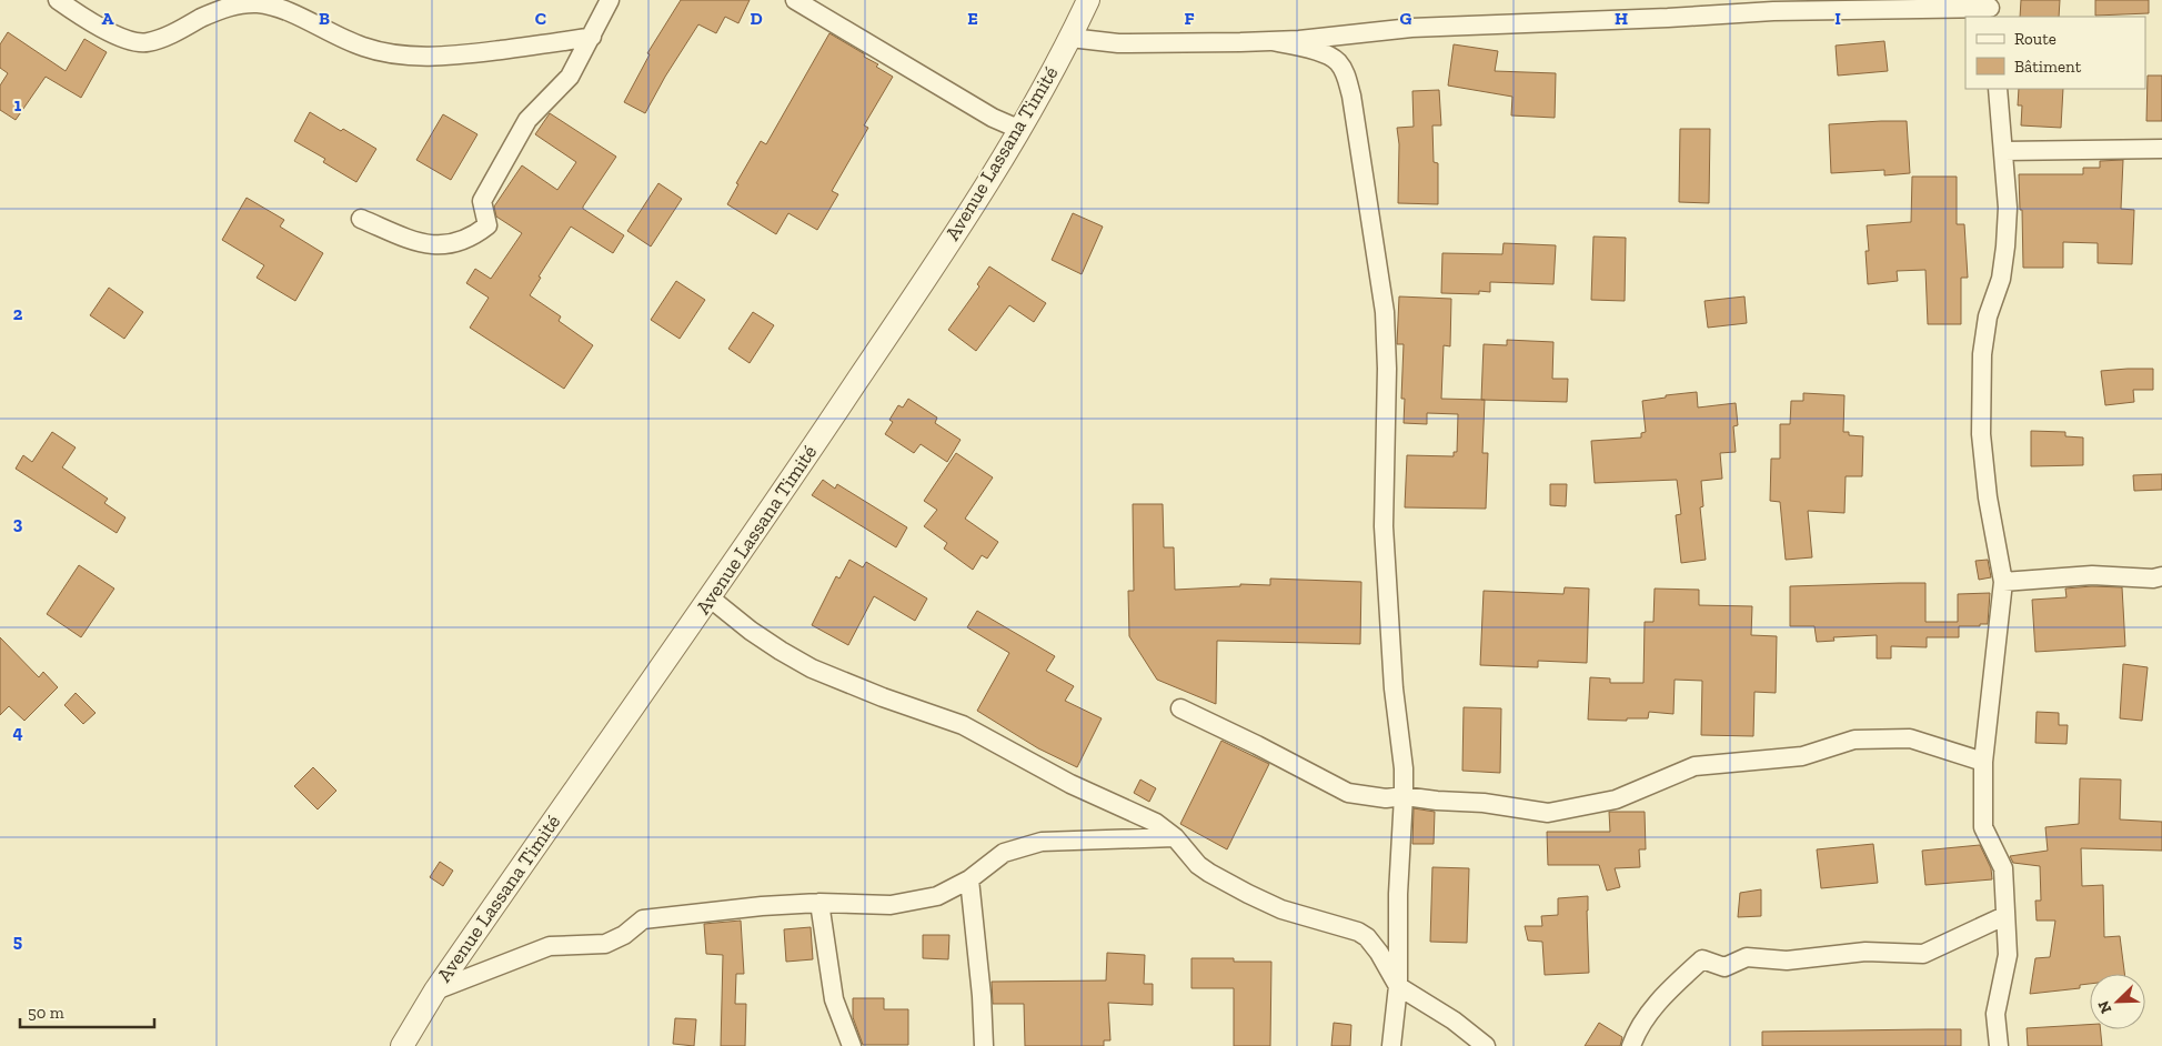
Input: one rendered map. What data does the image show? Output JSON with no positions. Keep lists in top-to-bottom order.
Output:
{
  "streets": {
    "street": ["Avenue Lassana Timité"]
  },
  "legend": ["Route", "Bâtiment"],
  "scale_bar": "50 m",
  "north": "bottom left",
  "grid": {
    "columns": [
      "A",
      "B",
      "C",
      "D",
      "E",
      "F",
      "G",
      "H",
      "I"
    ],
    "rows": [
      "1",
      "2",
      "3",
      "4",
      "5"
    ]
  }
}
